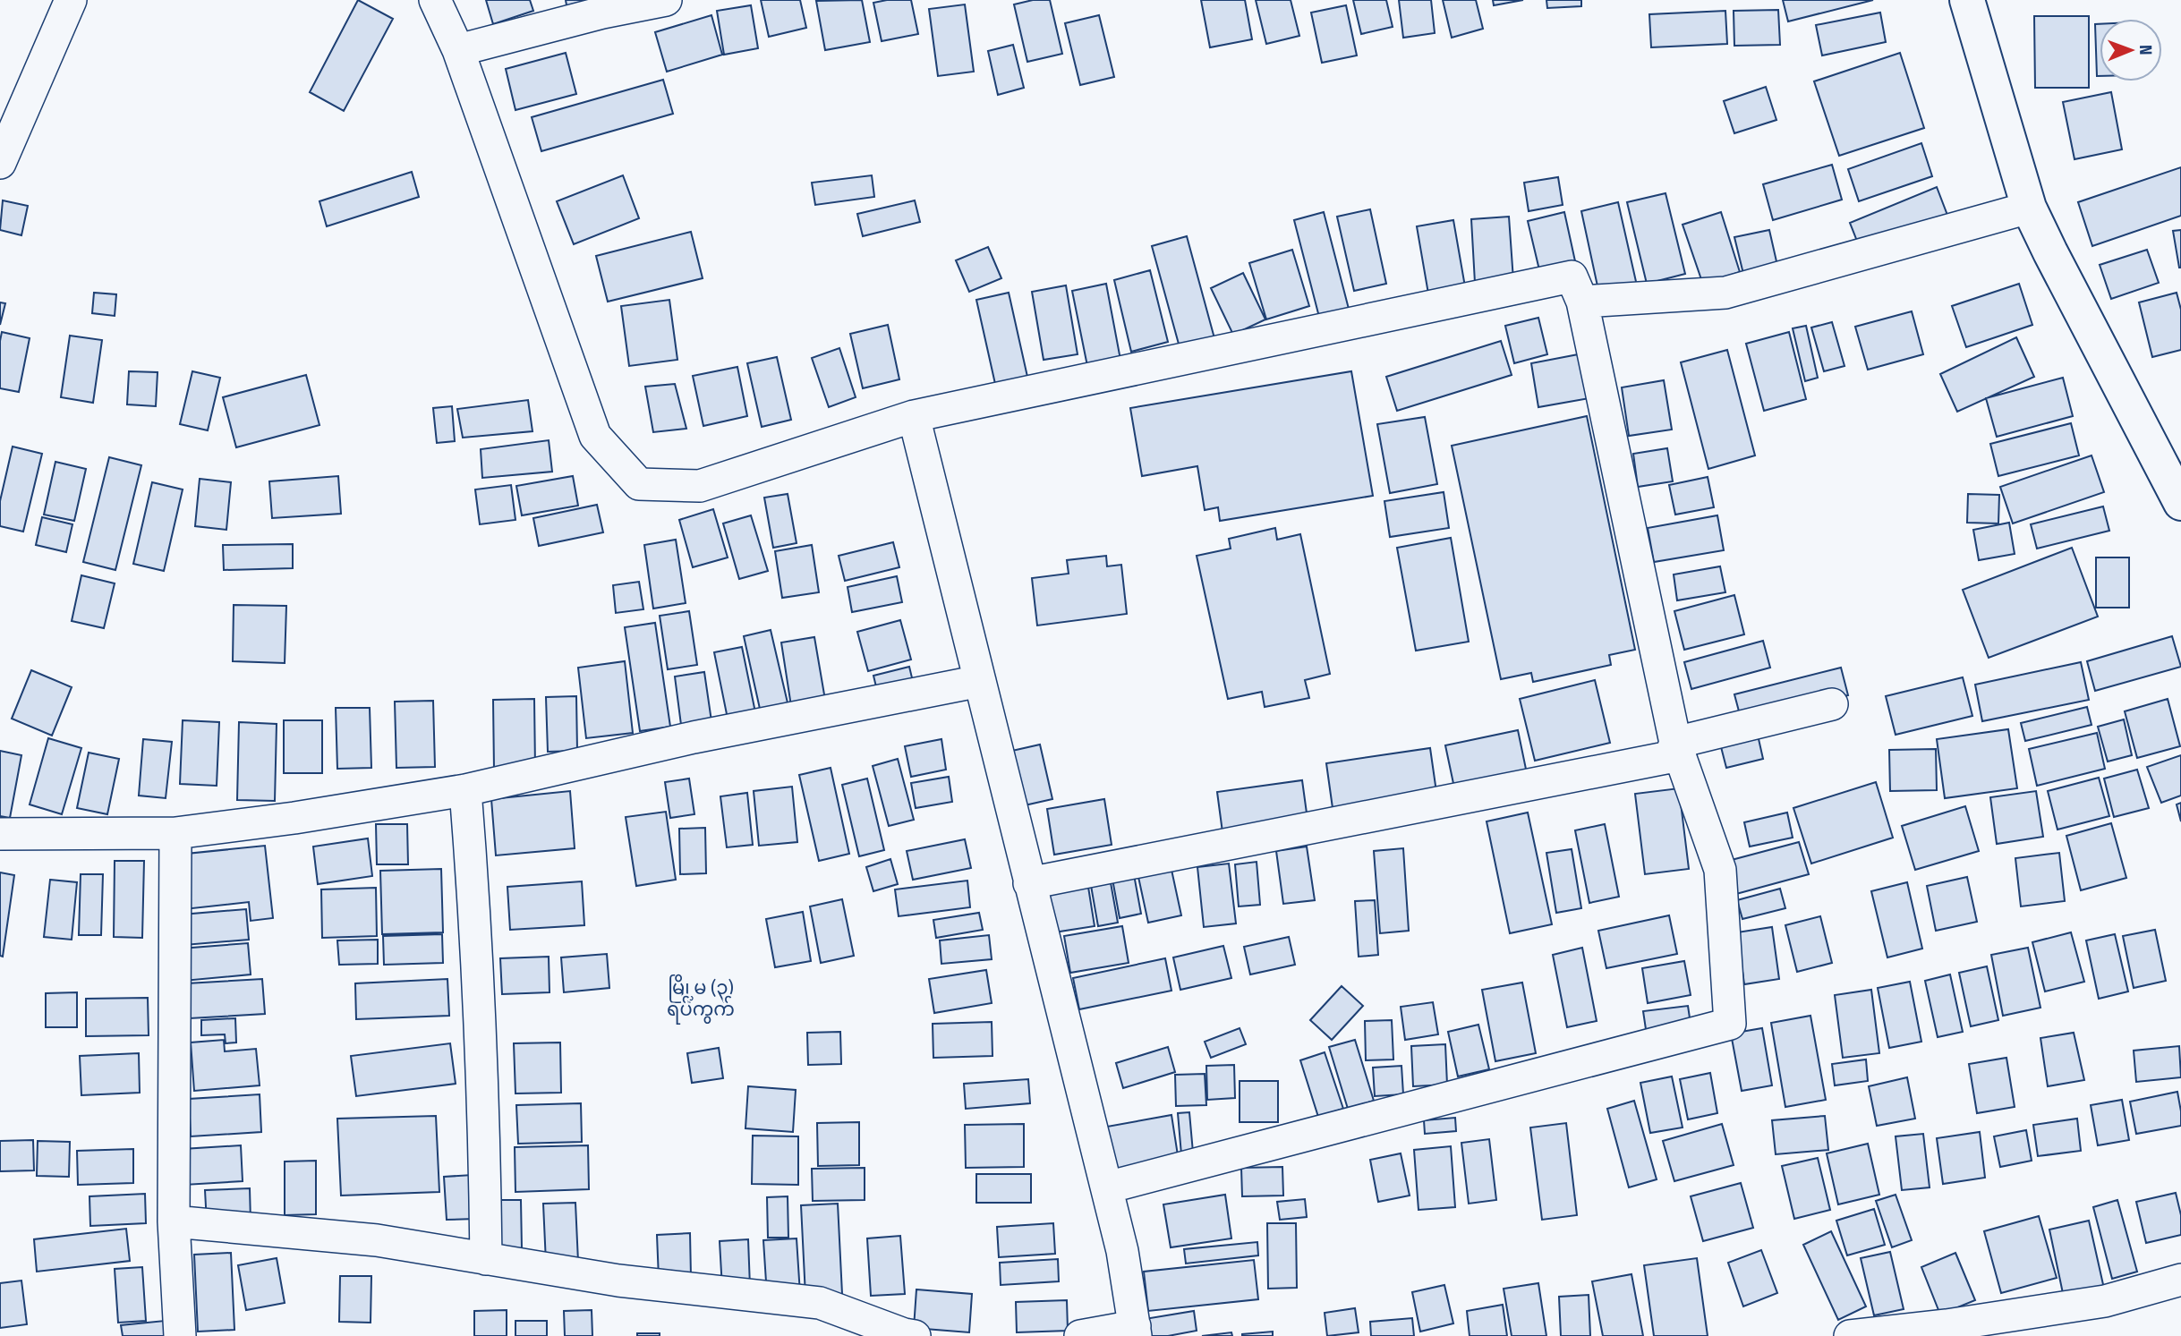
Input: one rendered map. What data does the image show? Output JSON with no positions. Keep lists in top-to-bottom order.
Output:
{
  "districts": ["မြို့မ (၃) ရပ်ကွက်"],
  "north": "right"
}
